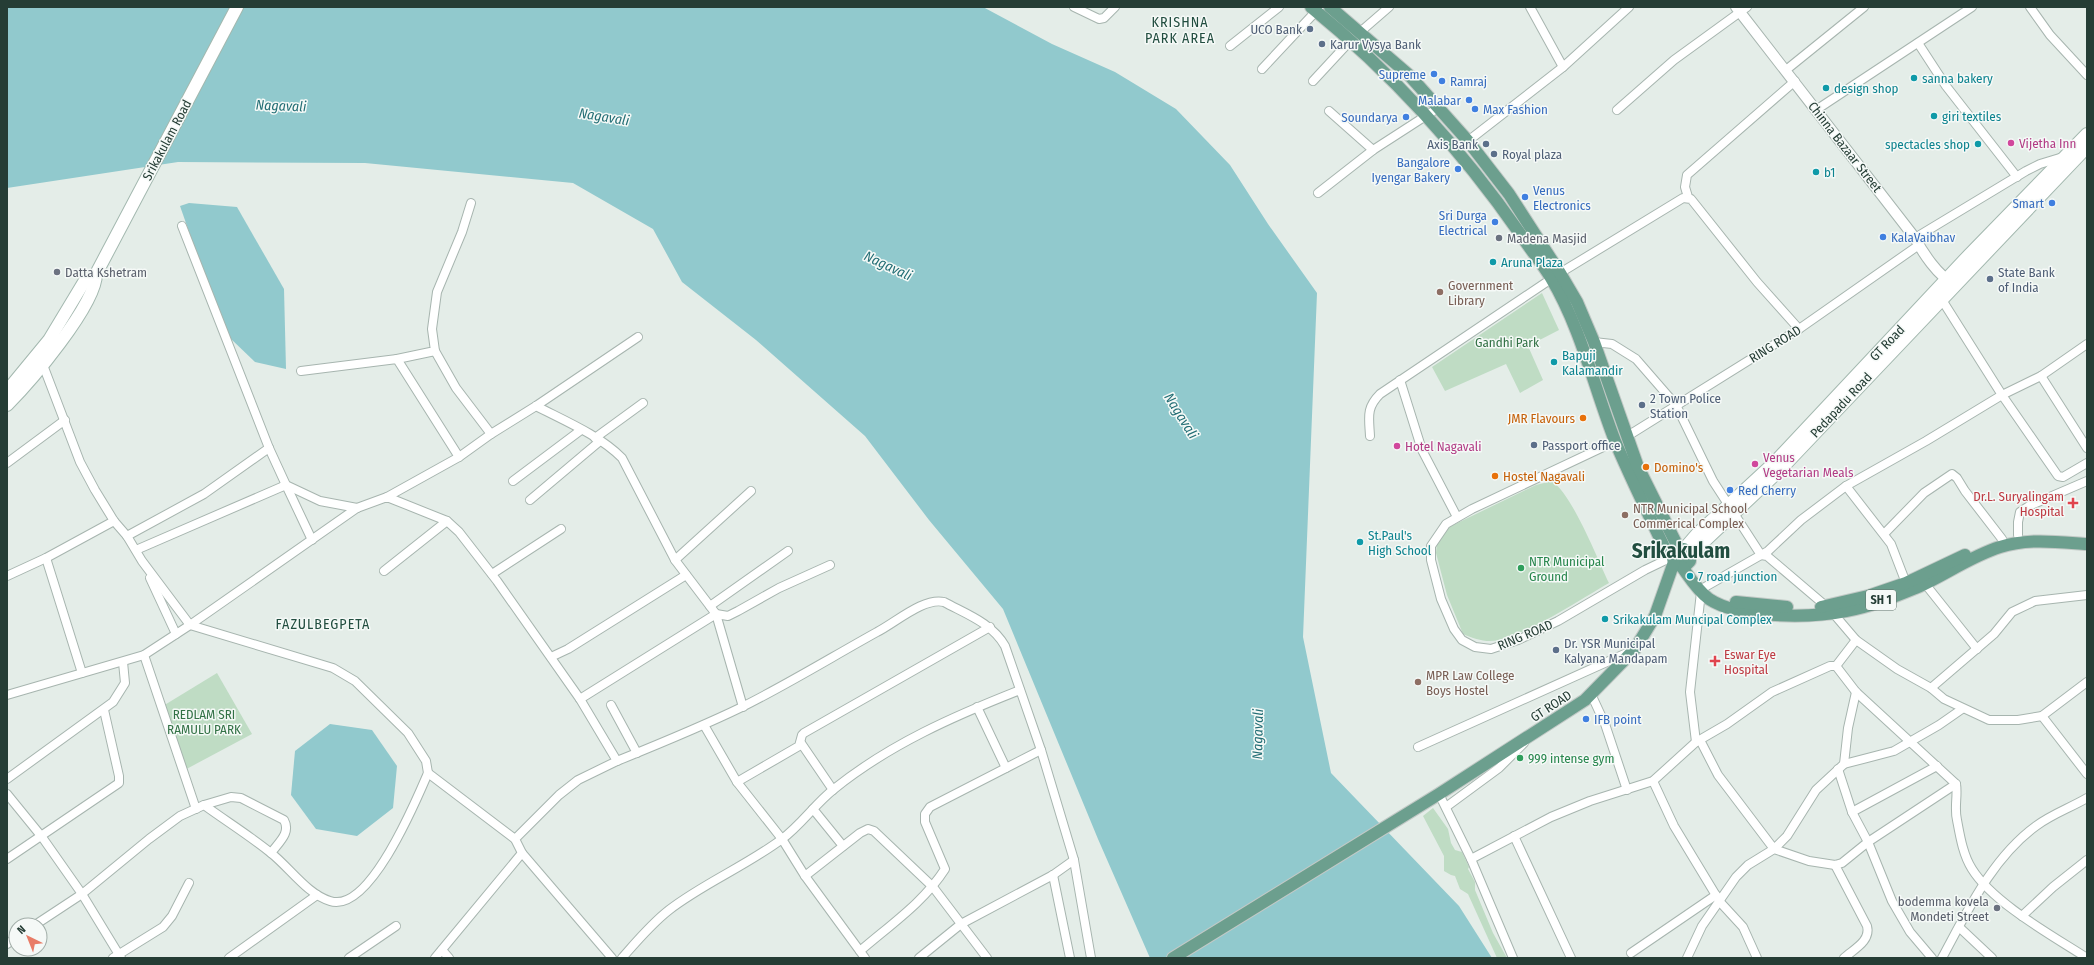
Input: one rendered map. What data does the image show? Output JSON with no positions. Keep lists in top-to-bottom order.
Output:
{
  "streets": {
    "main road": [
      "Srikakulam Road",
      "GT Road",
      "Pedapadu Road",
      "SH 1",
      "GT ROAD"
    ],
    "street": ["Chinna Bazaar Street", "RING ROAD"]
  },
  "crossings": [
    ["Chinna Bazaar Street", "GT Road"],
    ["Chinna Bazaar Street", "RING ROAD"],
    ["Chinna Bazaar Street", "Pedapadu Road"],
    ["GT Road", "RING ROAD"],
    ["GT Road", "Pedapadu Road"],
    ["GT Road", "SH 1"],
    ["GT Road", "GT ROAD"],
    ["RING ROAD", "SH 1"],
    ["RING ROAD", "GT ROAD"],
    ["SH 1", "GT ROAD"]
  ],
  "districts": ["KRISHNA PARK AREA", "Srikakulam", "FAZULBEGPETA"],
  "water": ["Nagavali"],
  "parks": ["Gandhi Park", "REDLAM SRI RAMULU PARK"],
  "places": {
    "other": [
      "UCO Bank",
      "Karur Vysya Bank",
      "Supreme",
      "sanna bakery",
      "Ramraj",
      "design shop",
      "Malabar",
      "Max Fashion",
      "giri textiles",
      "Soundarya",
      "Vijetha Inn",
      "Axis Bank",
      "spectacles shop",
      "Royal plaza",
      "Bangalore Iyengar Bakery",
      "b1",
      "Venus Electronics",
      "Smart",
      "Sri Durga Electrical",
      "KalaVaibhav",
      "Madena Masjid",
      "Aruna Plaza",
      "Datta Kshetram",
      "State Bank of India",
      "Government Library",
      "Bapuji Kalamandir",
      "2 Town Police Station",
      "JMR Flavours",
      "Passport office",
      "Hotel Nagavali",
      "Venus Vegetarian Meals",
      "Domino's",
      "Hostel Nagavali",
      "Red Cherry",
      "NTR Municipal School Commerical Complex",
      "St.Paul's High School",
      "NTR Municipal Ground",
      "7 road junction",
      "Srikakulam Muncipal Complex",
      "Dr. YSR Municipal Kalyana Mandapam",
      "MPR Law College Boys Hostel",
      "IFB point",
      "999 intense gym",
      "bodemma kovela Mondeti Street"
    ],
    "health": ["Dr.L. Suryalingam Hospital", "Eswar Eye Hospital"]
  },
  "north": "top left"
}
